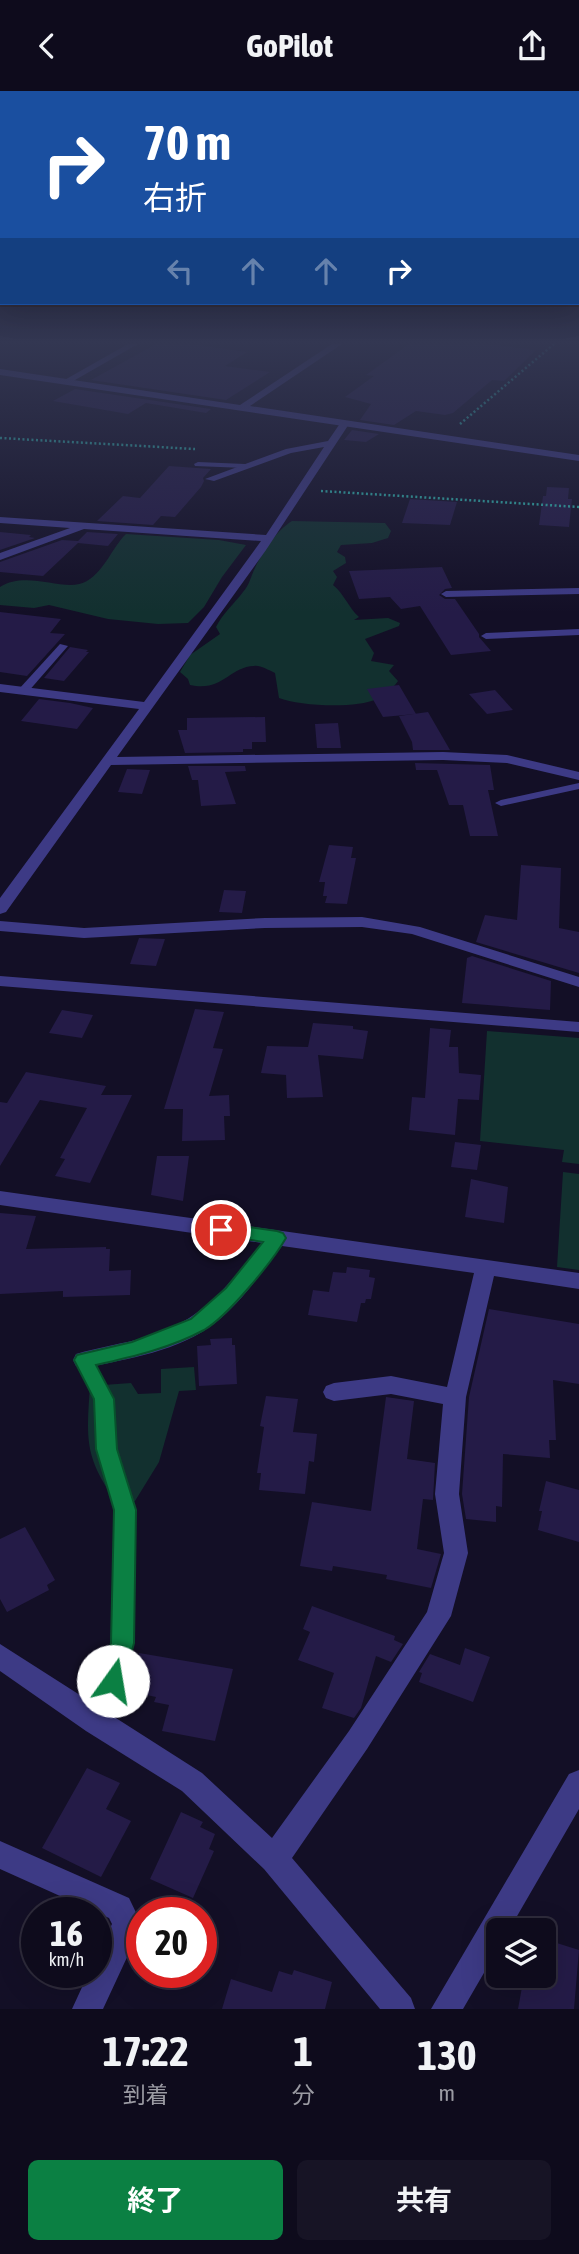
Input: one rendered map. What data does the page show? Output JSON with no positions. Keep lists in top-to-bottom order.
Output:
{
  "page": {
    "header": "GoPilot",
    "turn": ["70 m", "右折"],
    "speed": "16 km/h",
    "limit": "20",
    "eta": [
      "17:22",
      "到着",
      "1",
      "分",
      "130",
      "m"
    ],
    "buttons": ["終了", "共有"]
  }
}
